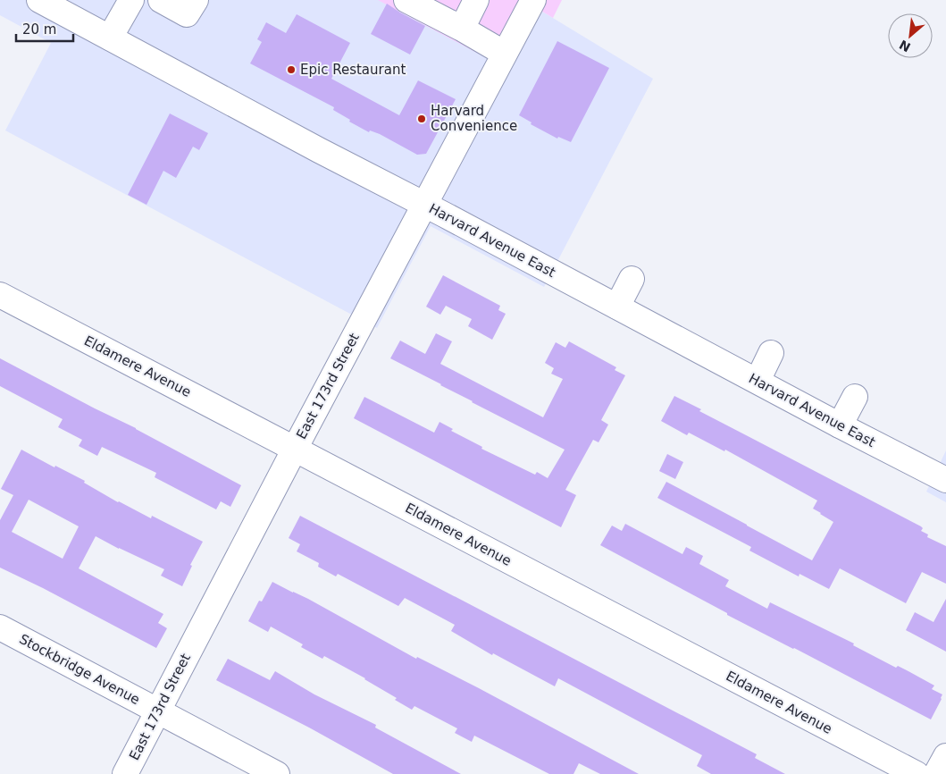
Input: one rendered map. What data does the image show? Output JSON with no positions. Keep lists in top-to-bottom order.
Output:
{
  "streets": {
    "street": [
      "Harvard Avenue East",
      "Eldamere Avenue",
      "East 173rd Street",
      "Stockbridge Avenue"
    ]
  },
  "crossings": [
    ["Harvard Avenue East", "East 173rd Street"],
    ["Eldamere Avenue", "East 173rd Street"],
    ["East 173rd Street", "Stockbridge Avenue"]
  ],
  "places": ["Epic Restaurant", "Harvard Convenience"],
  "scale_bar": "20 m",
  "north": "bottom left"
}
